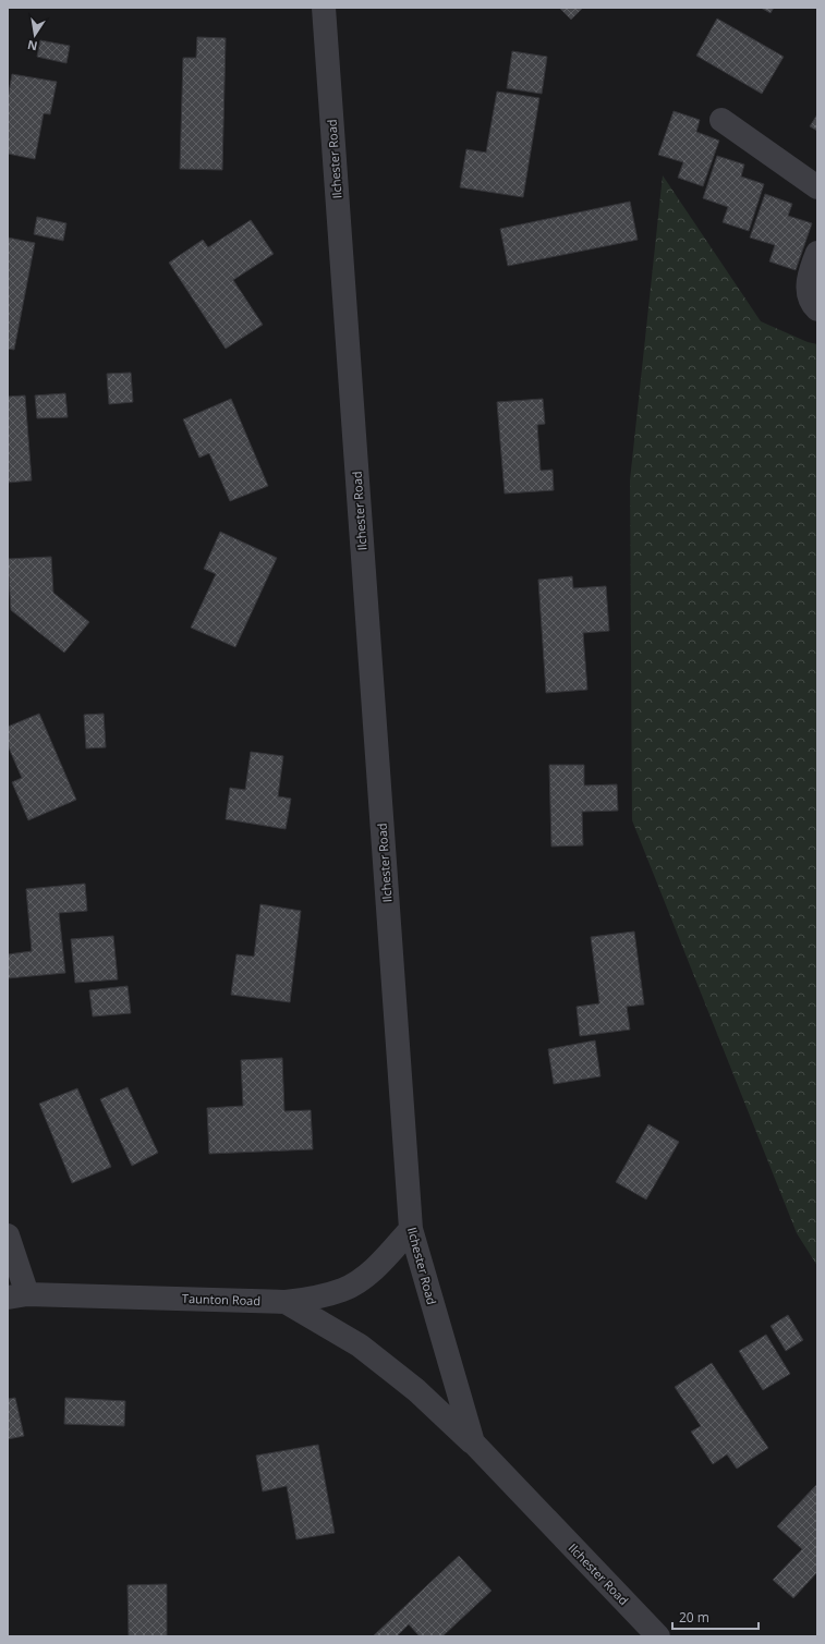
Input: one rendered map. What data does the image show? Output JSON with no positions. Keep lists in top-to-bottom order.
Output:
{
  "streets": {
    "street": ["Ilchester Road", "Taunton Road"]
  },
  "crossings": [
    ["Ilchester Road", "Taunton Road"]
  ],
  "scale_bar": "20 m",
  "north": "bottom"
}
